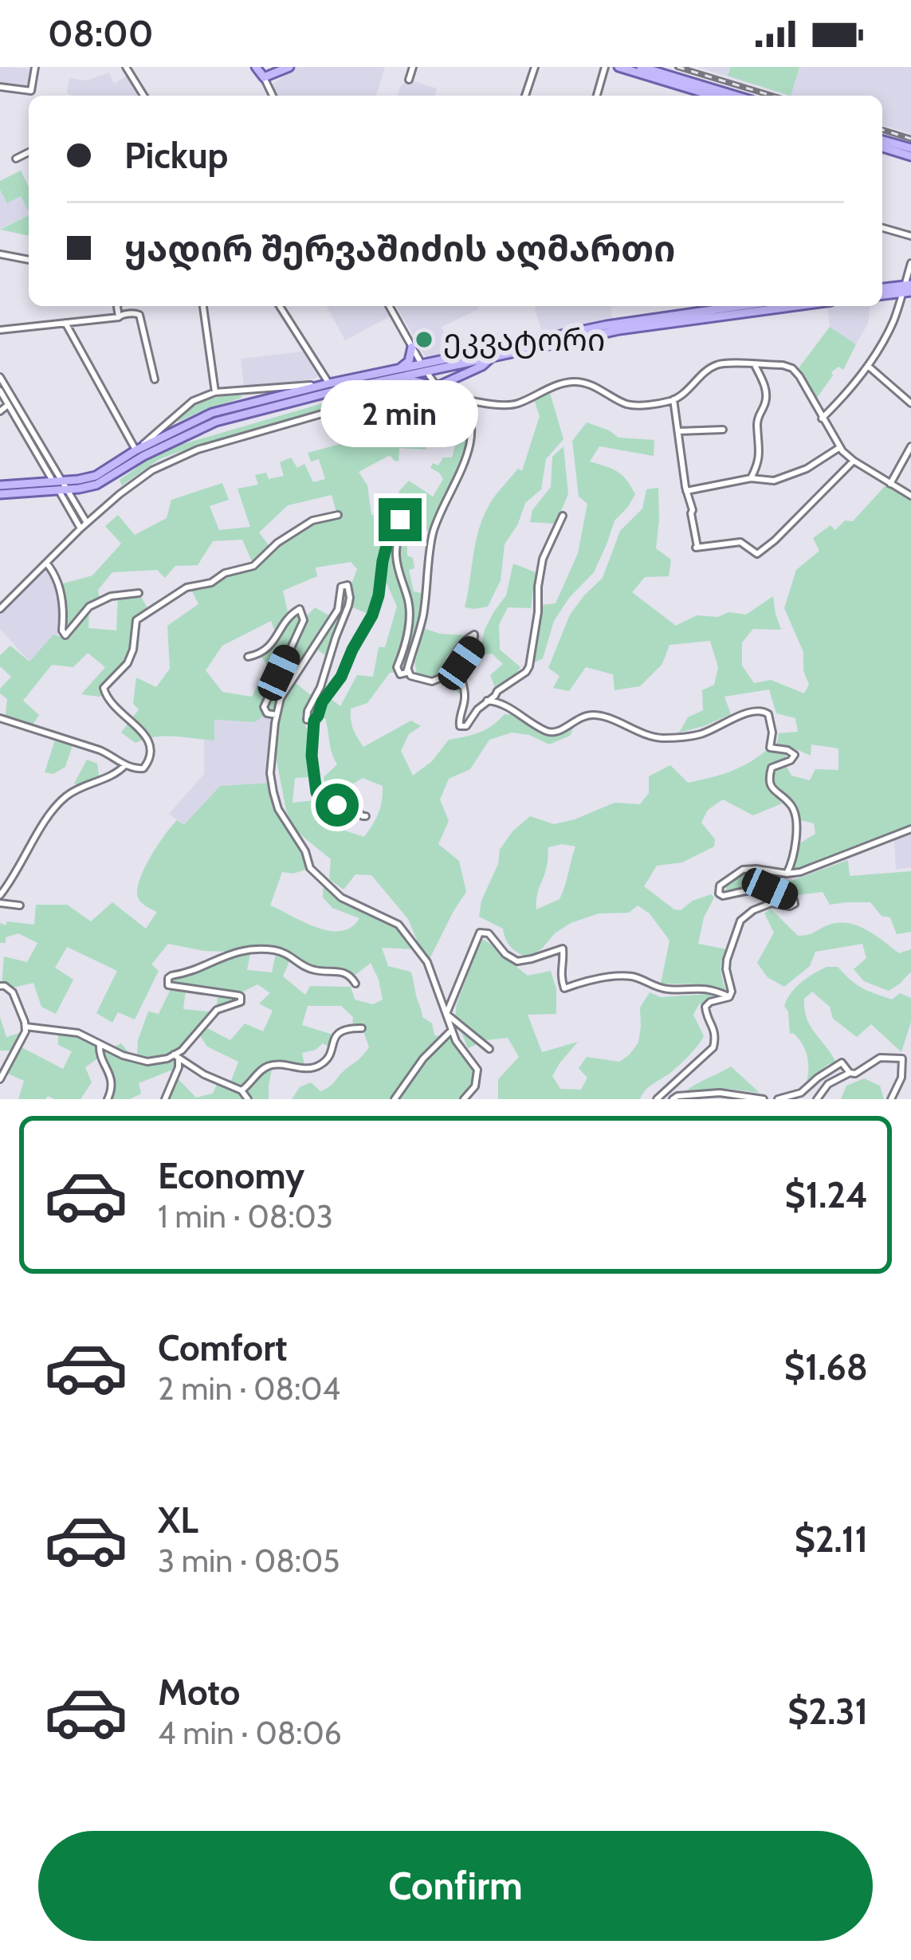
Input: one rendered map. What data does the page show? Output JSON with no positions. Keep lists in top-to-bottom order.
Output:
{
  "places": ["ეკვატორი"],
  "page": {
    "status": "08:00",
    "banner": ["Pickup", "ყადირ შერვაშიძის აღმართი"],
    "bubble": "2 min",
    "list": [
      {
        "name": "Economy",
        "note": "1 min · 08:03",
        "value": "$1.24"
      },
      {
        "name": "Comfort",
        "note": "2 min · 08:04",
        "value": "$1.68"
      },
      {
        "name": "XL",
        "note": "3 min · 08:05",
        "value": "$2.11"
      },
      {
        "name": "Moto",
        "note": "4 min · 08:06",
        "value": "$2.31"
      }
    ],
    "buttons": "Confirm"
  }
}
